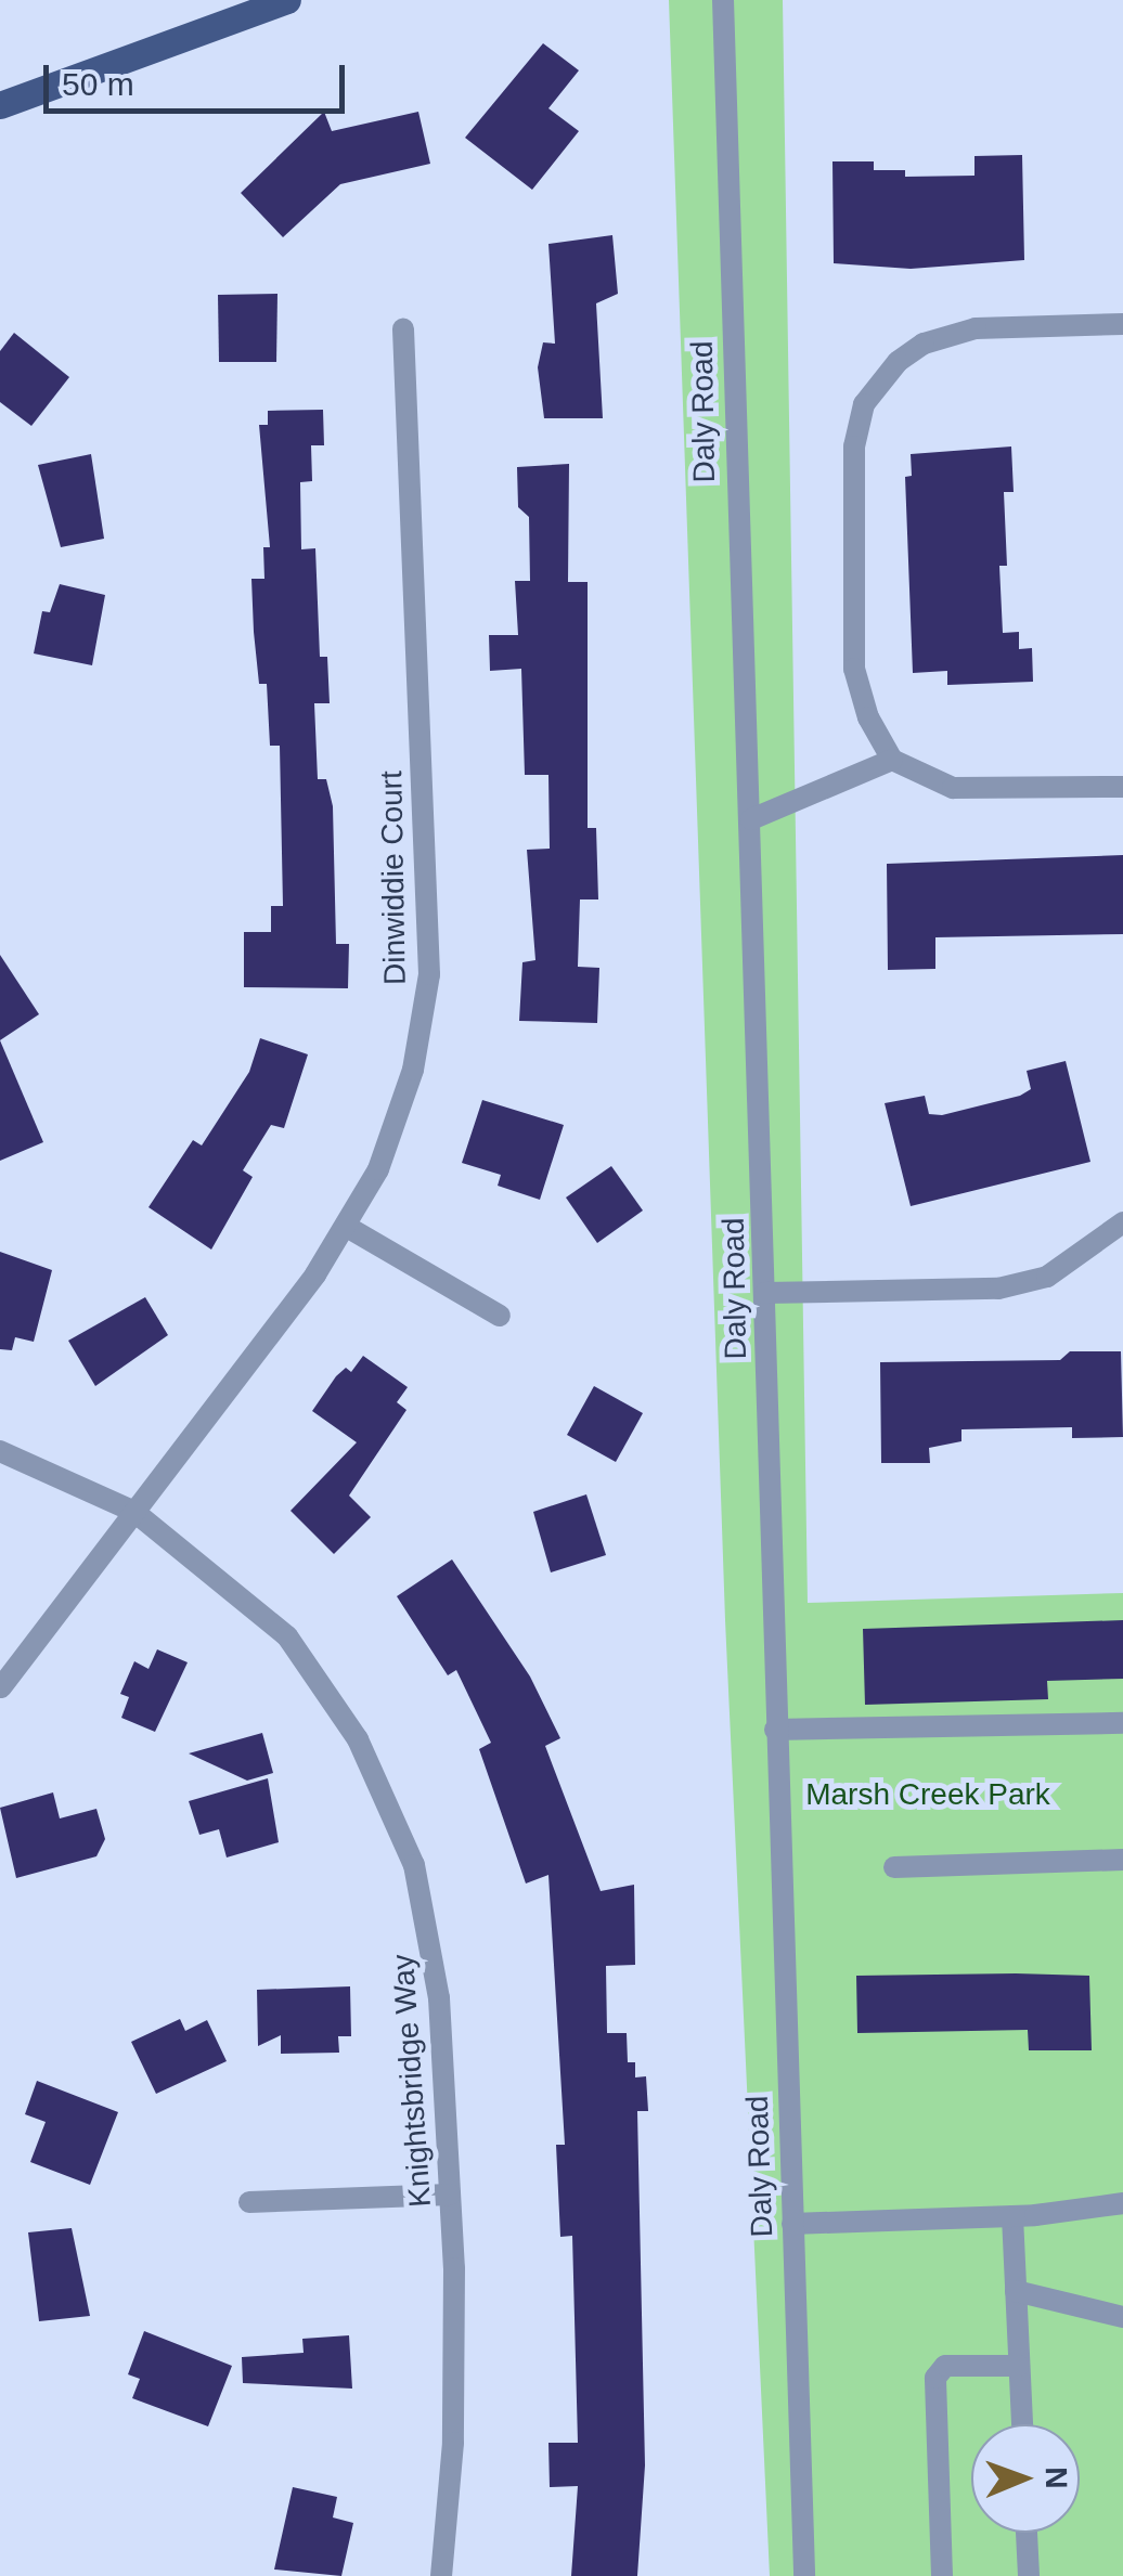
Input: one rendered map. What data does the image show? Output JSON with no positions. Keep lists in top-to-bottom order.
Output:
{
  "streets": {
    "street": ["Daly Road", "Dinwiddie Court", "Knightsbridge Way"]
  },
  "crossings": [
    ["Dinwiddie Court", "Knightsbridge Way"]
  ],
  "parks": ["Marsh Creek Park"],
  "scale_bar": "50 m",
  "north": "right"
}
